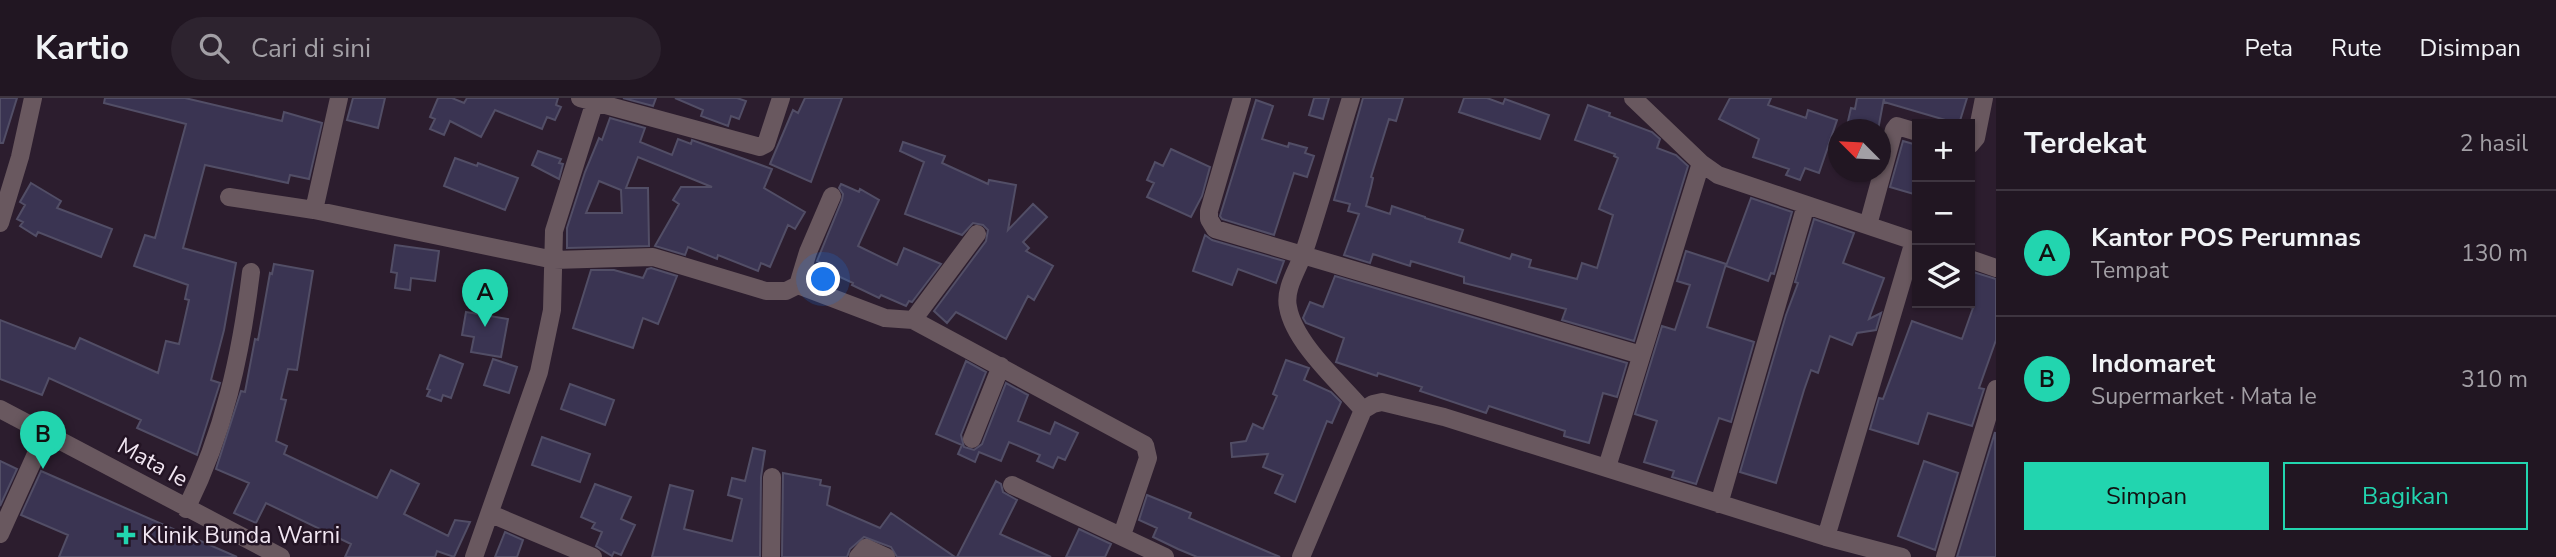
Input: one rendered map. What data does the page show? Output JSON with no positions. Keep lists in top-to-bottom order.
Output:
{
  "streets": {
    "street": ["Mata Ie"]
  },
  "places": {
    "health": ["Klinik Bunda Warni"]
  },
  "north": "top left",
  "page": {
    "header": "Kartio",
    "search": "Cari di sini",
    "nav": ["Peta", "Rute", "Disimpan"],
    "heading": ["Terdekat", "2 hasil"],
    "map_buttons": ["+", "−"],
    "list": [
      {
        "mark": "A",
        "name": "Kantor POS Perumnas",
        "note": "Tempat",
        "value": "130 m"
      },
      {
        "mark": "B",
        "name": "Indomaret",
        "note": "Supermarket · Mata Ie",
        "value": "310 m"
      }
    ],
    "pins": ["A", "B"],
    "buttons": ["Simpan", "Bagikan"]
  }
}
